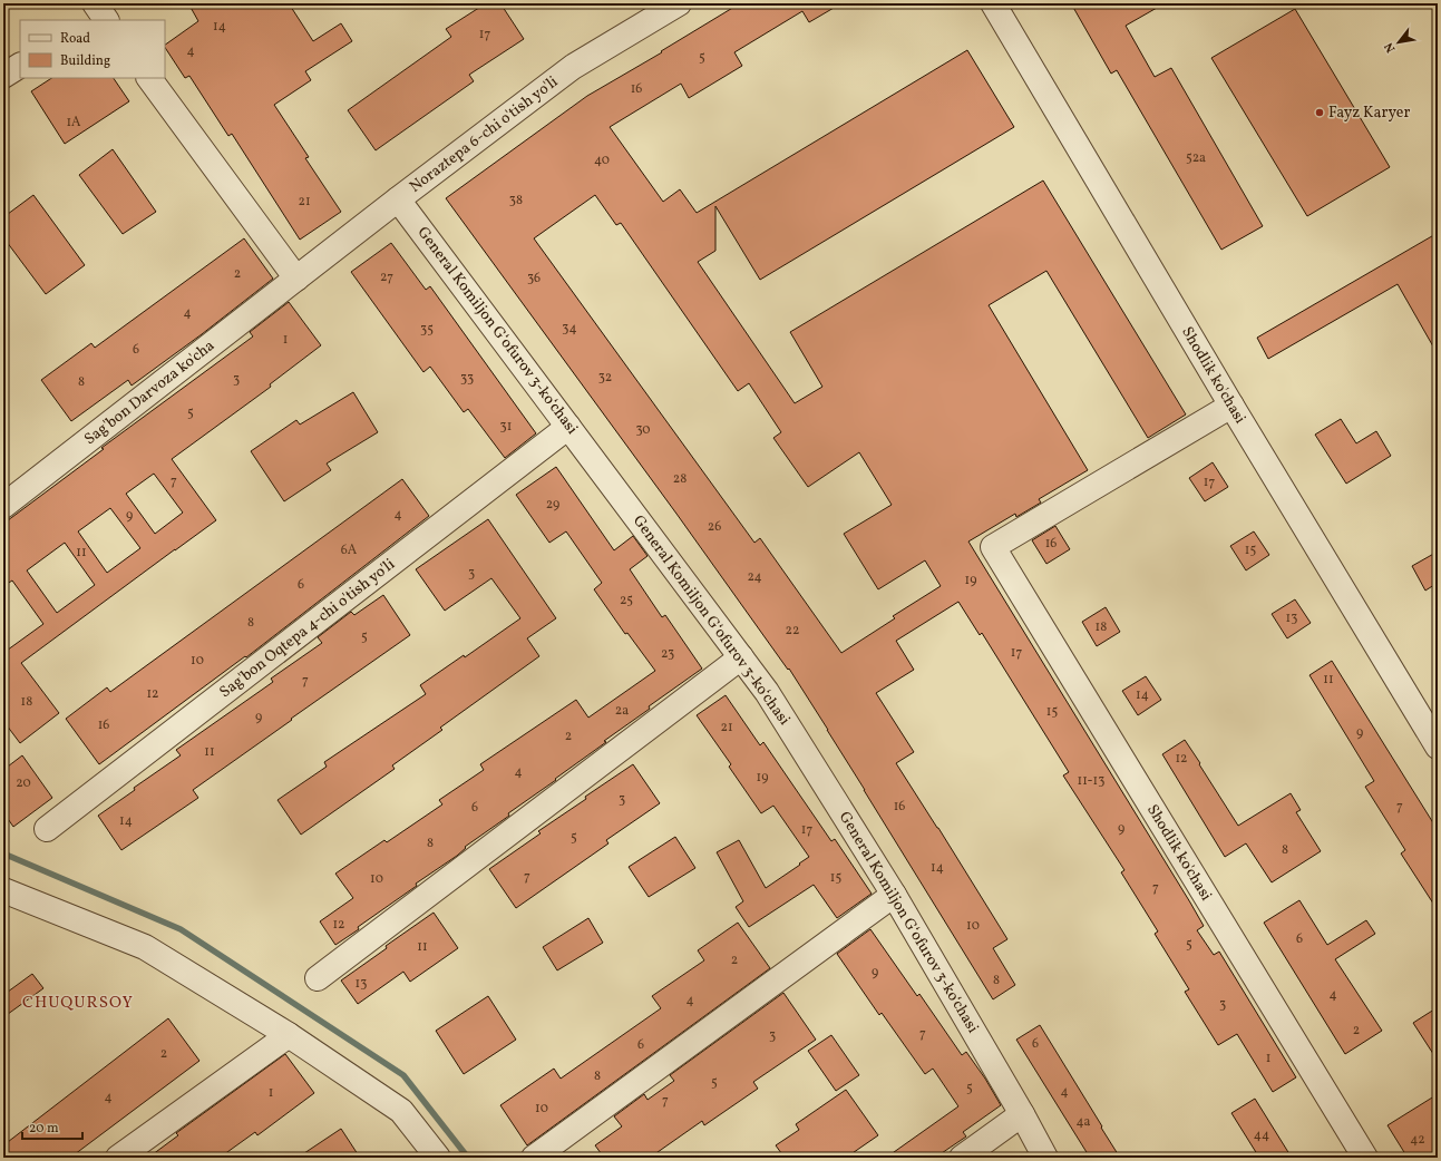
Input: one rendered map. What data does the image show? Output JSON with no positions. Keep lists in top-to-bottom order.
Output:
{
  "streets": {
    "street": [
      "Noraztepa 6-chi o'tish yo'li",
      "General Komiljon Gʻofurov 3-koʻchasi",
      "Shodlik ko'chasi",
      "Sag'bon Darvoza ko'cha",
      "Sag'bon Oqtepa 4-chi o'tish yo'li"
    ]
  },
  "crossings": [
    ["Noraztepa 6-chi o'tish yo'li", "General Komiljon Gʻofurov 3-koʻchasi"],
    ["Noraztepa 6-chi o'tish yo'li", "Sag'bon Darvoza ko'cha"],
    ["General Komiljon Gʻofurov 3-koʻchasi", "Sag'bon Oqtepa 4-chi o'tish yo'li"]
  ],
  "districts": ["CHUQURSOY"],
  "places": ["Fayz Karyer"],
  "house_numbers": [
    "14",
    "17",
    "4",
    "5",
    "16",
    "1A",
    "52a",
    "40",
    "38",
    "21",
    "2",
    "27",
    "36",
    "4",
    "34",
    "35",
    "1",
    "6",
    "32",
    "33",
    "3",
    "8",
    "5",
    "31",
    "30",
    "28",
    "7",
    "17",
    "29",
    "4",
    "9",
    "26",
    "16",
    "6A",
    "15",
    "11",
    "3",
    "24",
    "19",
    "6",
    "25",
    "13",
    "8",
    "18",
    "22",
    "5",
    "17",
    "23",
    "10",
    "11",
    "7",
    "12",
    "14",
    "18",
    "2a",
    "15",
    "9",
    "16",
    "21",
    "9",
    "2",
    "11",
    "12",
    "4",
    "19",
    "11-13",
    "20",
    "3",
    "16",
    "7",
    "6",
    "14",
    "9",
    "17",
    "5",
    "8",
    "8",
    "14",
    "7",
    "15",
    "10",
    "7",
    "12",
    "10",
    "6",
    "5",
    "11",
    "2",
    "9",
    "8",
    "13",
    "4",
    "4",
    "3",
    "2",
    "7",
    "3",
    "6",
    "6",
    "2",
    "1",
    "8",
    "5",
    "5",
    "4",
    "1",
    "4",
    "7",
    "10",
    "4a",
    "44",
    "42"
  ],
  "legend": ["Road", "Building"],
  "scale_bar": "20 m",
  "north": "bottom left"
}
